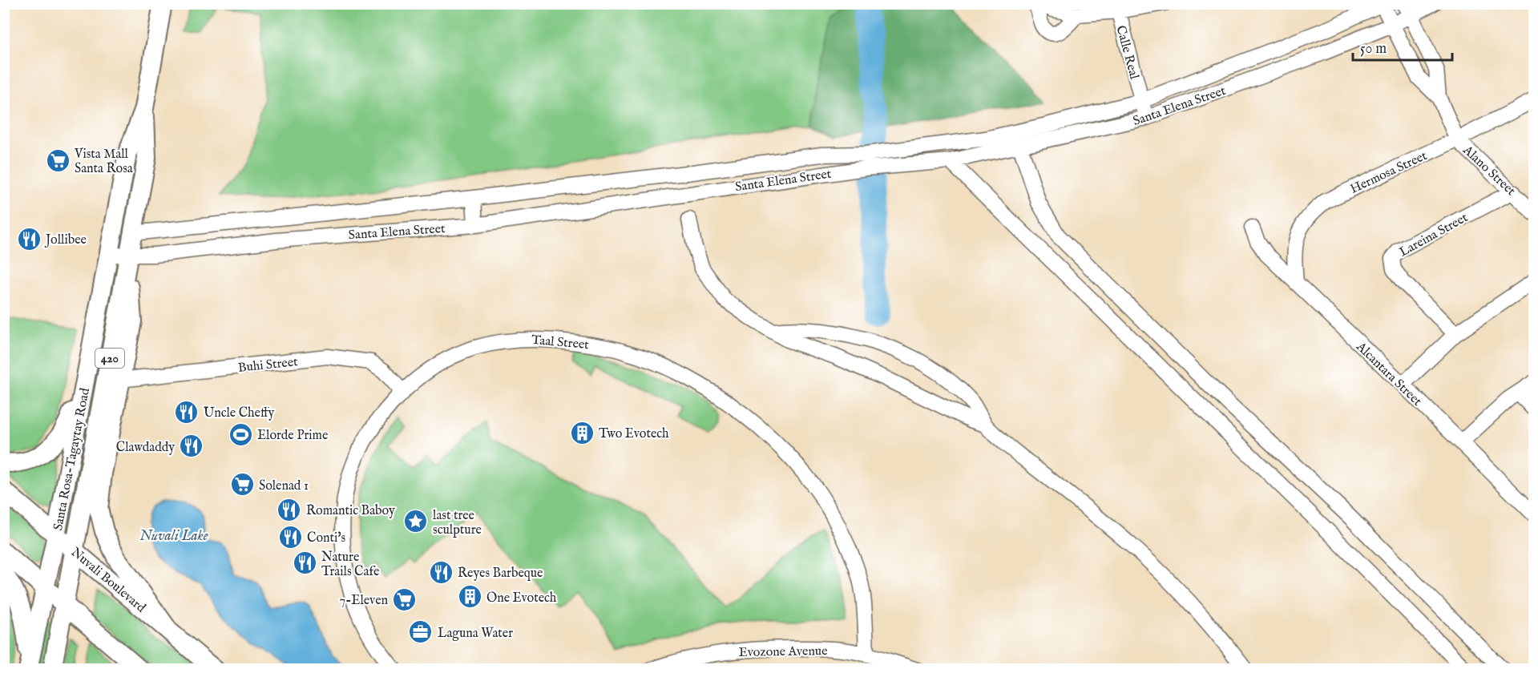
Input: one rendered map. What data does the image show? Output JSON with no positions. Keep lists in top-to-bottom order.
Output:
{
  "streets": {
    "main road": ["420", "Santa Rosa-Tagaytay Road", "Nuvali Boulevard"],
    "street": [
      "Calle Real",
      "Santa Elena Street",
      "Alano Street",
      "Hermosa Street",
      "Lareina Street",
      "Taal Street",
      "Buhi Street",
      "Alcantara Street",
      "Evozone Avenue"
    ]
  },
  "crossings": [
    ["Calle Real", "Santa Elena Street"],
    ["Santa Elena Street", "Santa Rosa-Tagaytay Road"],
    ["Alano Street", "Hermosa Street"],
    ["Alano Street", "Lareina Street"],
    ["Hermosa Street", "Alcantara Street"],
    ["Taal Street", "Buhi Street"],
    ["Taal Street", "Evozone Avenue"],
    ["Santa Rosa-Tagaytay Road", "Nuvali Boulevard"]
  ],
  "water": ["Nuvali Lake"],
  "places": {
    "supermarket": ["Vista Mall Santa Rosa", "Solenad 1", "7-Eleven"],
    "restaurant": [
      "Jollibee",
      "Uncle Cheffy",
      "Clawdaddy",
      "Romantic Baboy",
      "Conti's",
      "Nature Trails Cafe",
      "Reyes Barbeque"
    ],
    "building": ["Two Evotech", "One Evotech"],
    "sports": ["Elorde Prime"],
    "place": ["last tree sculpture"],
    "office": ["Laguna Water"]
  },
  "scale_bar": "50 m"
}
